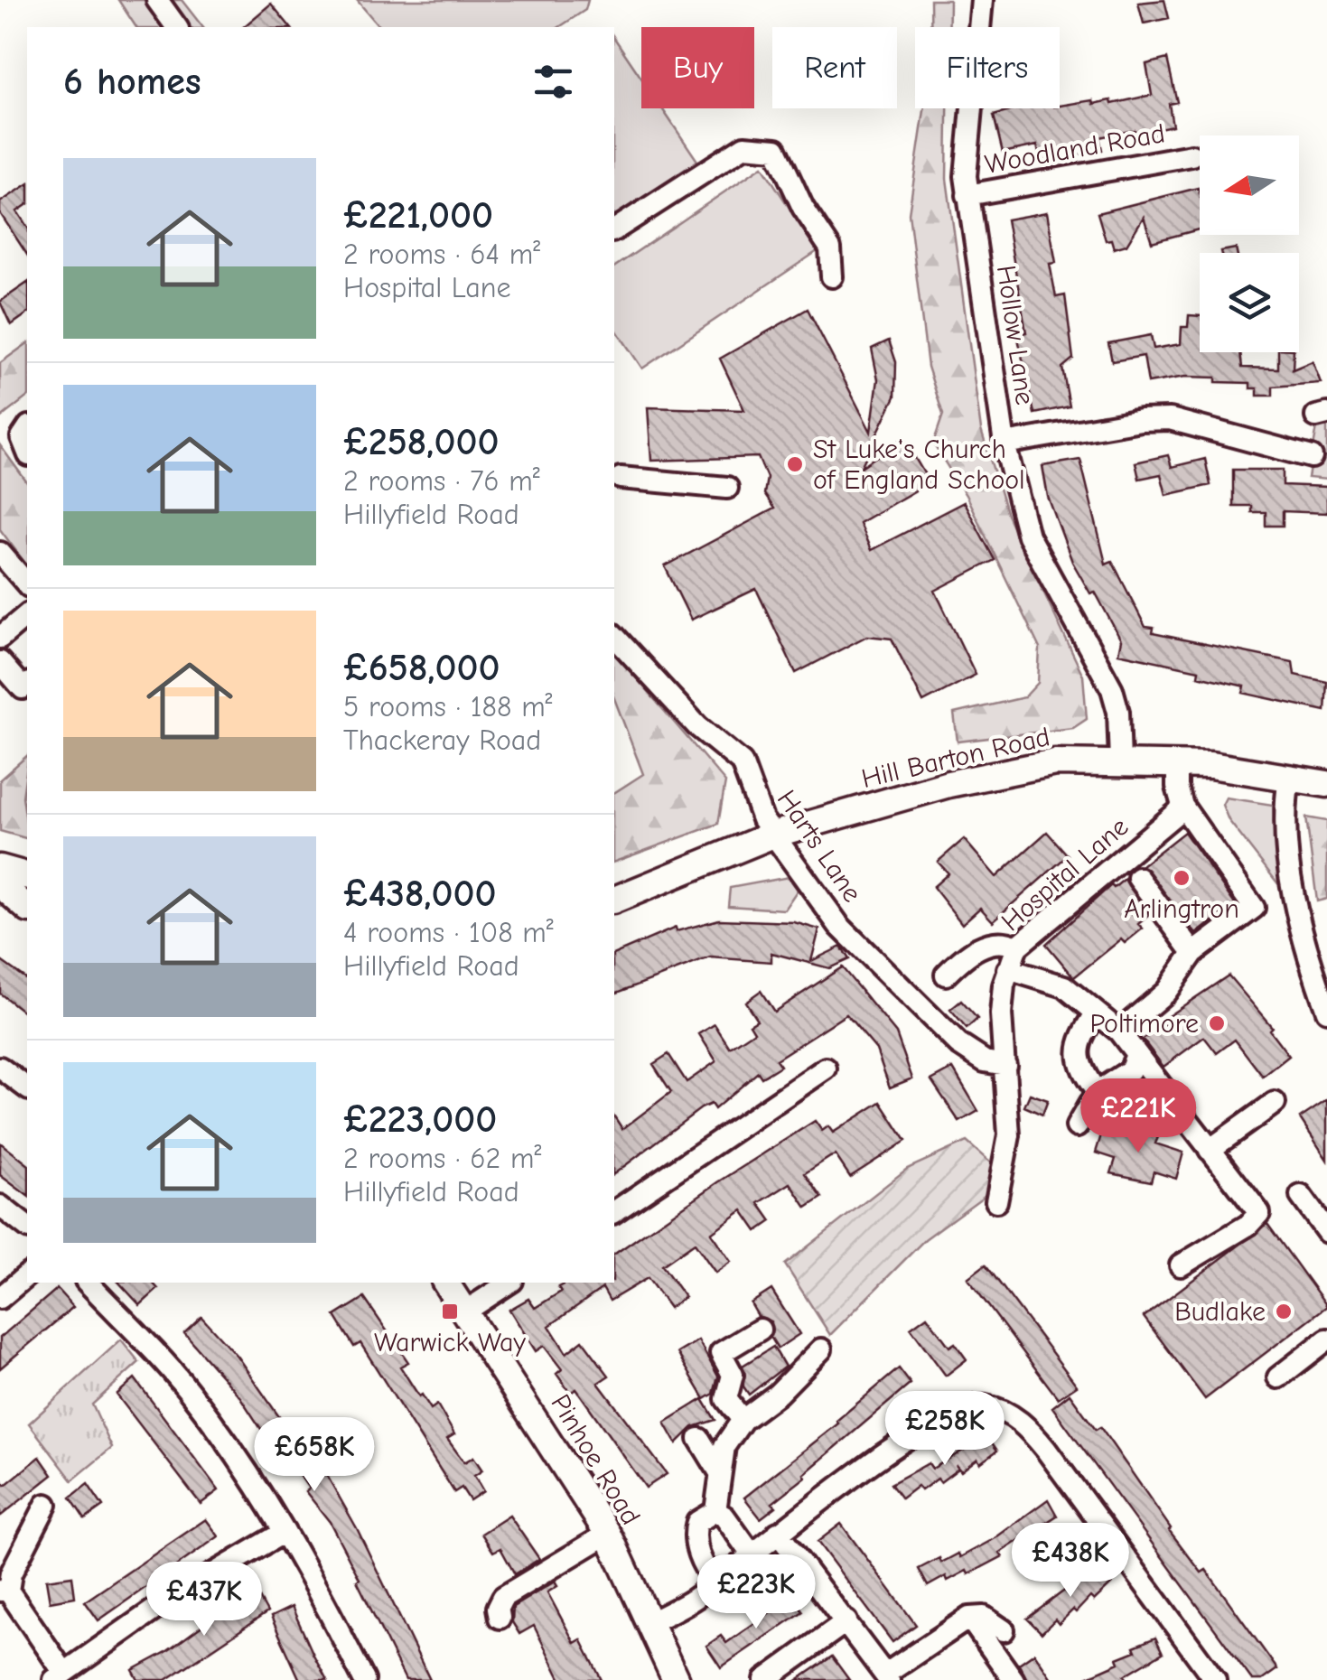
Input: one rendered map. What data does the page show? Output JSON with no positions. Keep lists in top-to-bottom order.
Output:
{
  "streets": {
    "main road": ["Hill Barton Road", "Pinhoe Road"],
    "street": [
      "Woodland Road",
      "Hollow Lane",
      "Harts Lane",
      "Hospital Lane"
    ]
  },
  "crossings": [
    ["Woodland Road", "Hollow Lane"],
    ["Hollow Lane", "Hill Barton Road"],
    ["Hill Barton Road", "Harts Lane"],
    ["Harts Lane", "Hospital Lane"]
  ],
  "places": {
    "other": [
      "St Luke's Church of England School",
      "Arlingtron",
      "Poltimore",
      "Budlake"
    ],
    "transit": ["Warwick Way"]
  },
  "north": "left",
  "page": {
    "chip": ["Buy", "Rent", "Filters"],
    "heading": "6 homes",
    "list": [
      {
        "name": "£221,000",
        "note": "2 rooms · 64 m² · Hospital Lane"
      },
      {
        "name": "£258,000",
        "note": "2 rooms · 76 m² · Hillyfield Road"
      },
      {
        "name": "£658,000",
        "note": "5 rooms · 188 m² · Thackeray Road"
      },
      {
        "name": "£438,000",
        "note": "4 rooms · 108 m² · Hillyfield Road"
      },
      {
        "name": "£223,000",
        "note": "2 rooms · 62 m² · Hillyfield Road"
      }
    ],
    "price": [
      "£221K",
      "£258K",
      "£658K",
      "£438K",
      "£223K",
      "£437K"
    ]
  }
}
